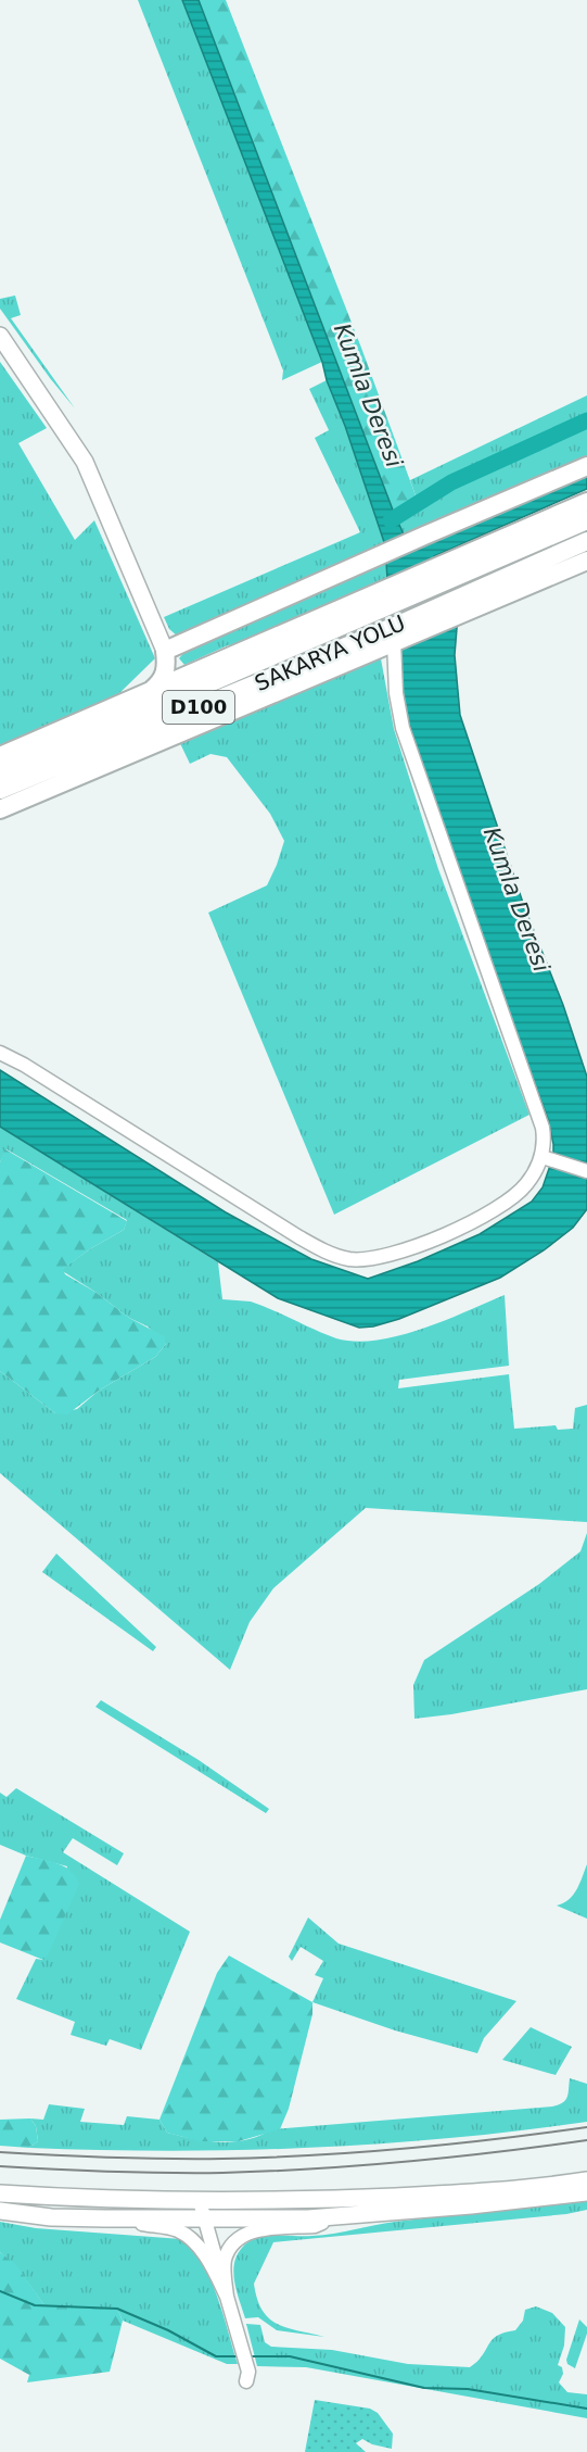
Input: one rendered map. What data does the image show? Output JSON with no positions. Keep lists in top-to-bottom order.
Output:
{
  "streets": {
    "highway": ["SAKARYA YOLU", "D100"]
  },
  "water": ["Kumla Deresi"]
}
